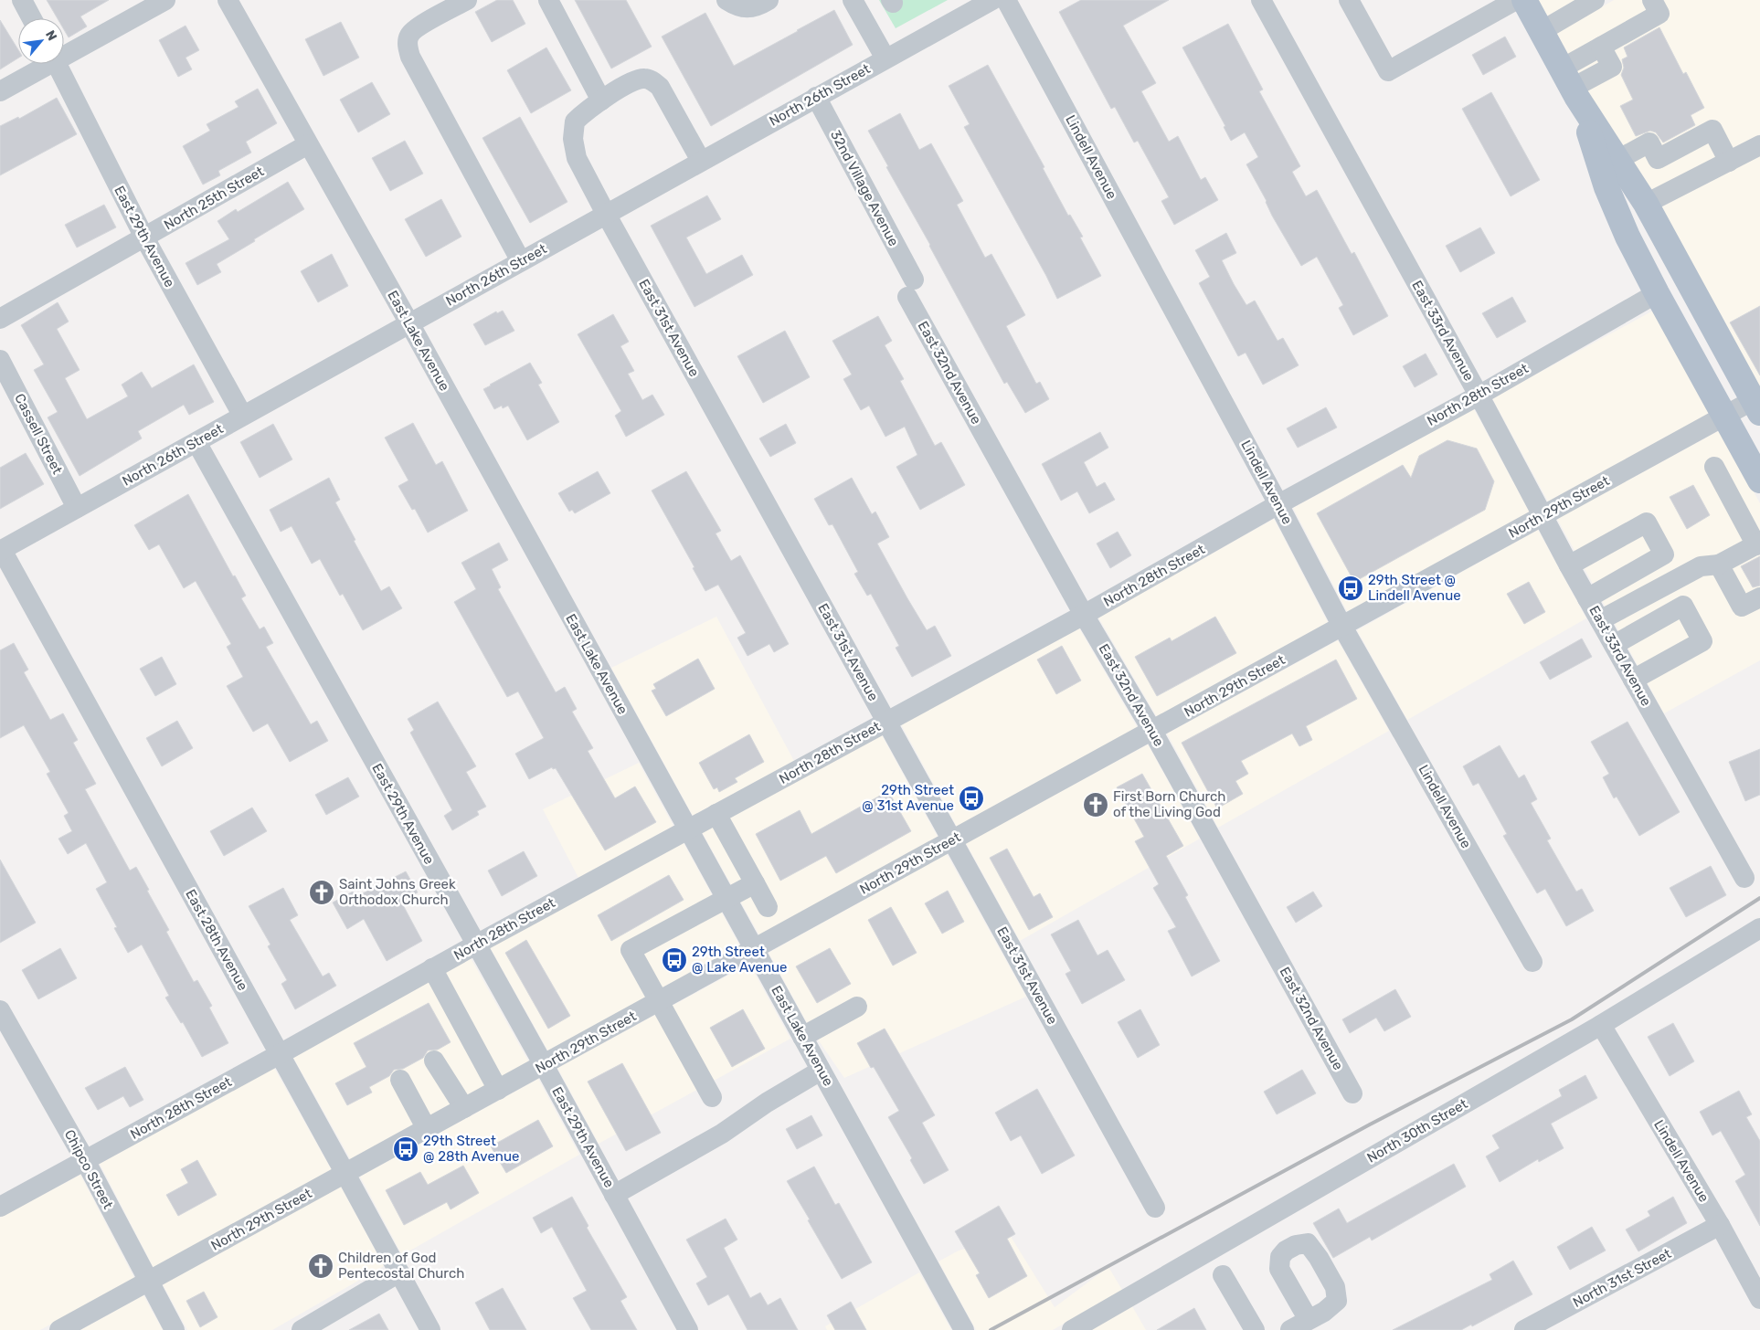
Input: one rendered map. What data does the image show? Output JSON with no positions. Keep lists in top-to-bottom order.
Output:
{
  "streets": {
    "street": [
      "North 26th Street",
      "Lindell Avenue",
      "32nd Village Avenue",
      "North 25th Street",
      "East 29th Avenue",
      "East 31st Avenue",
      "East 33rd Avenue",
      "East Lake Avenue",
      "East 32nd Avenue",
      "North 28th Street",
      "Cassell Street",
      "North 29th Street",
      "East 28th Avenue",
      "North 30th Street",
      "Chipco Street",
      "North 31st Street"
    ]
  },
  "crossings": [
    ["North 26th Street", "32nd Village Avenue"],
    ["North 26th Street", "East 29th Avenue"],
    ["North 26th Street", "East 31st Avenue"],
    ["North 26th Street", "East Lake Avenue"],
    ["North 26th Street", "Cassell Street"],
    ["North 26th Street", "East 28th Avenue"],
    ["Lindell Avenue", "North 28th Street"],
    ["Lindell Avenue", "North 29th Street"],
    ["Lindell Avenue", "North 30th Street"],
    ["Lindell Avenue", "North 31st Street"],
    ["32nd Village Avenue", "East 32nd Avenue"],
    ["North 25th Street", "East 29th Avenue"],
    ["North 25th Street", "East Lake Avenue"],
    ["East 29th Avenue", "North 28th Street"],
    ["East 29th Avenue", "North 29th Street"],
    ["East 31st Avenue", "North 28th Street"],
    ["East 31st Avenue", "North 29th Street"],
    ["East 33rd Avenue", "North 28th Street"],
    ["East 33rd Avenue", "North 29th Street"],
    ["East Lake Avenue", "North 28th Street"],
    ["East Lake Avenue", "North 29th Street"],
    ["East 32nd Avenue", "North 28th Street"],
    ["East 32nd Avenue", "North 29th Street"],
    ["North 28th Street", "East 28th Avenue"],
    ["North 28th Street", "Chipco Street"],
    ["North 29th Street", "East 28th Avenue"],
    ["North 29th Street", "Chipco Street"]
  ],
  "places": {
    "bus stop": [
      "29th Street @ Lindell Avenue",
      "29th Street @ 31st Avenue",
      "29th Street @ Lake Avenue",
      "29th Street @ 28th Avenue"
    ],
    "church": ["First Born Church of the Living God", "Saint Johns Greek Orthodox Church", "Children of God Pentecostal Church"]
  },
  "north": "top right"
}
